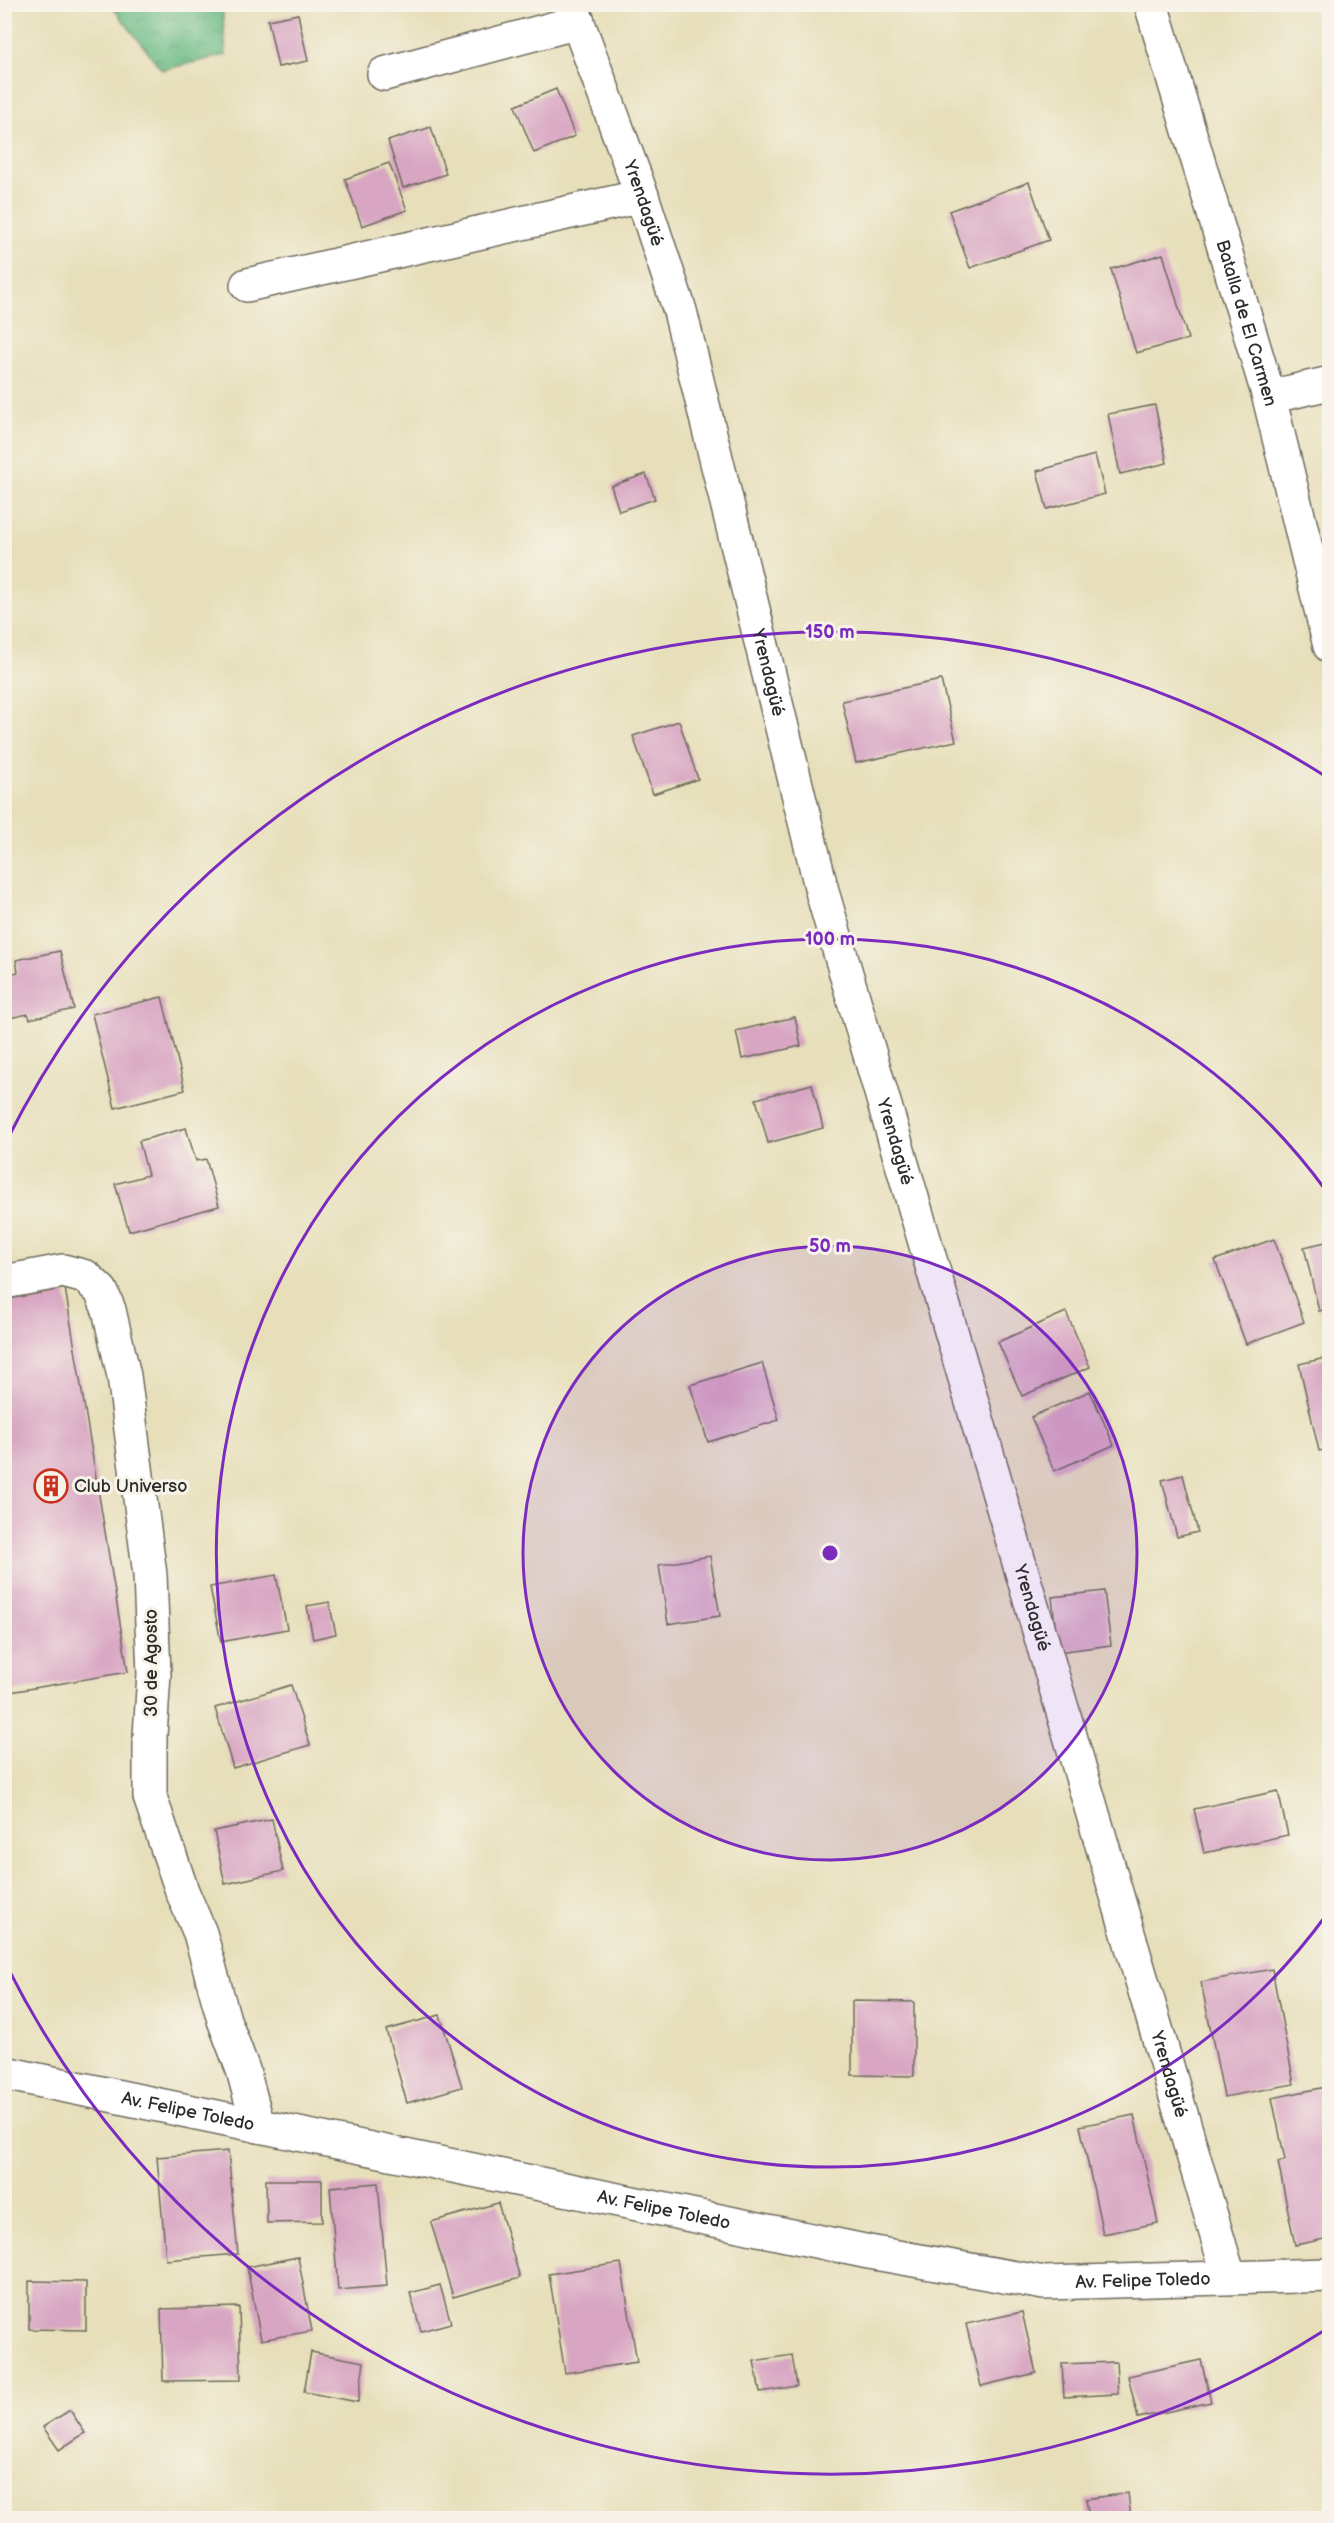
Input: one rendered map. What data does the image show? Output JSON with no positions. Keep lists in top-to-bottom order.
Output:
{
  "streets": {
    "street": [
      "Yrendagüé",
      "Batalla de El Carmen",
      "30 de Agosto",
      "Av. Felipe Toledo"
    ]
  },
  "crossings": [
    ["Yrendagüé", "Av. Felipe Toledo"],
    ["30 de Agosto", "Av. Felipe Toledo"]
  ],
  "places": {
    "building": ["Club Universo"]
  },
  "rings": ["150 m", "100 m", "50 m"]
}
